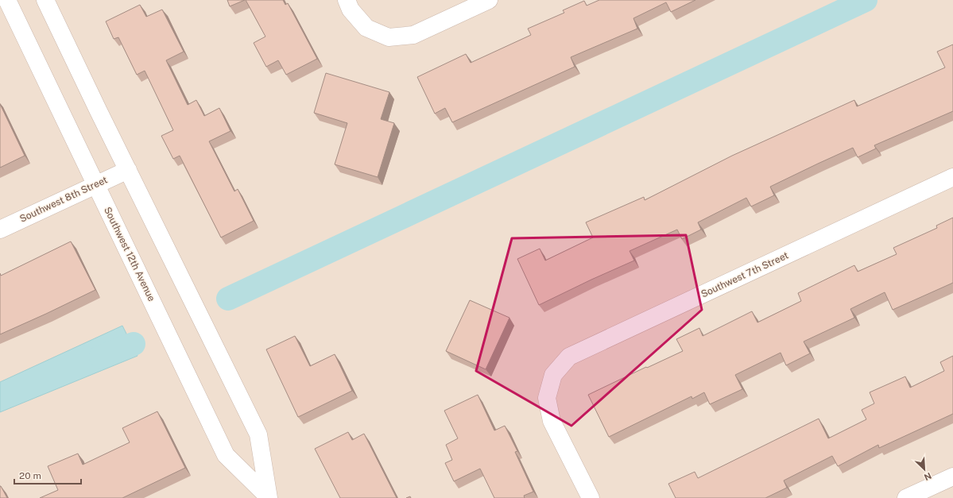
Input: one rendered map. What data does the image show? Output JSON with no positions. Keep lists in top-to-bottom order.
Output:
{
  "streets": {
    "street": ["Southwest 8th Street", "Southwest 12th Avenue", "Southwest 7th Street"]
  },
  "crossings": [
    ["Southwest 8th Street", "Southwest 12th Avenue"]
  ],
  "scale_bar": "20 m",
  "north": "bottom right"
}
